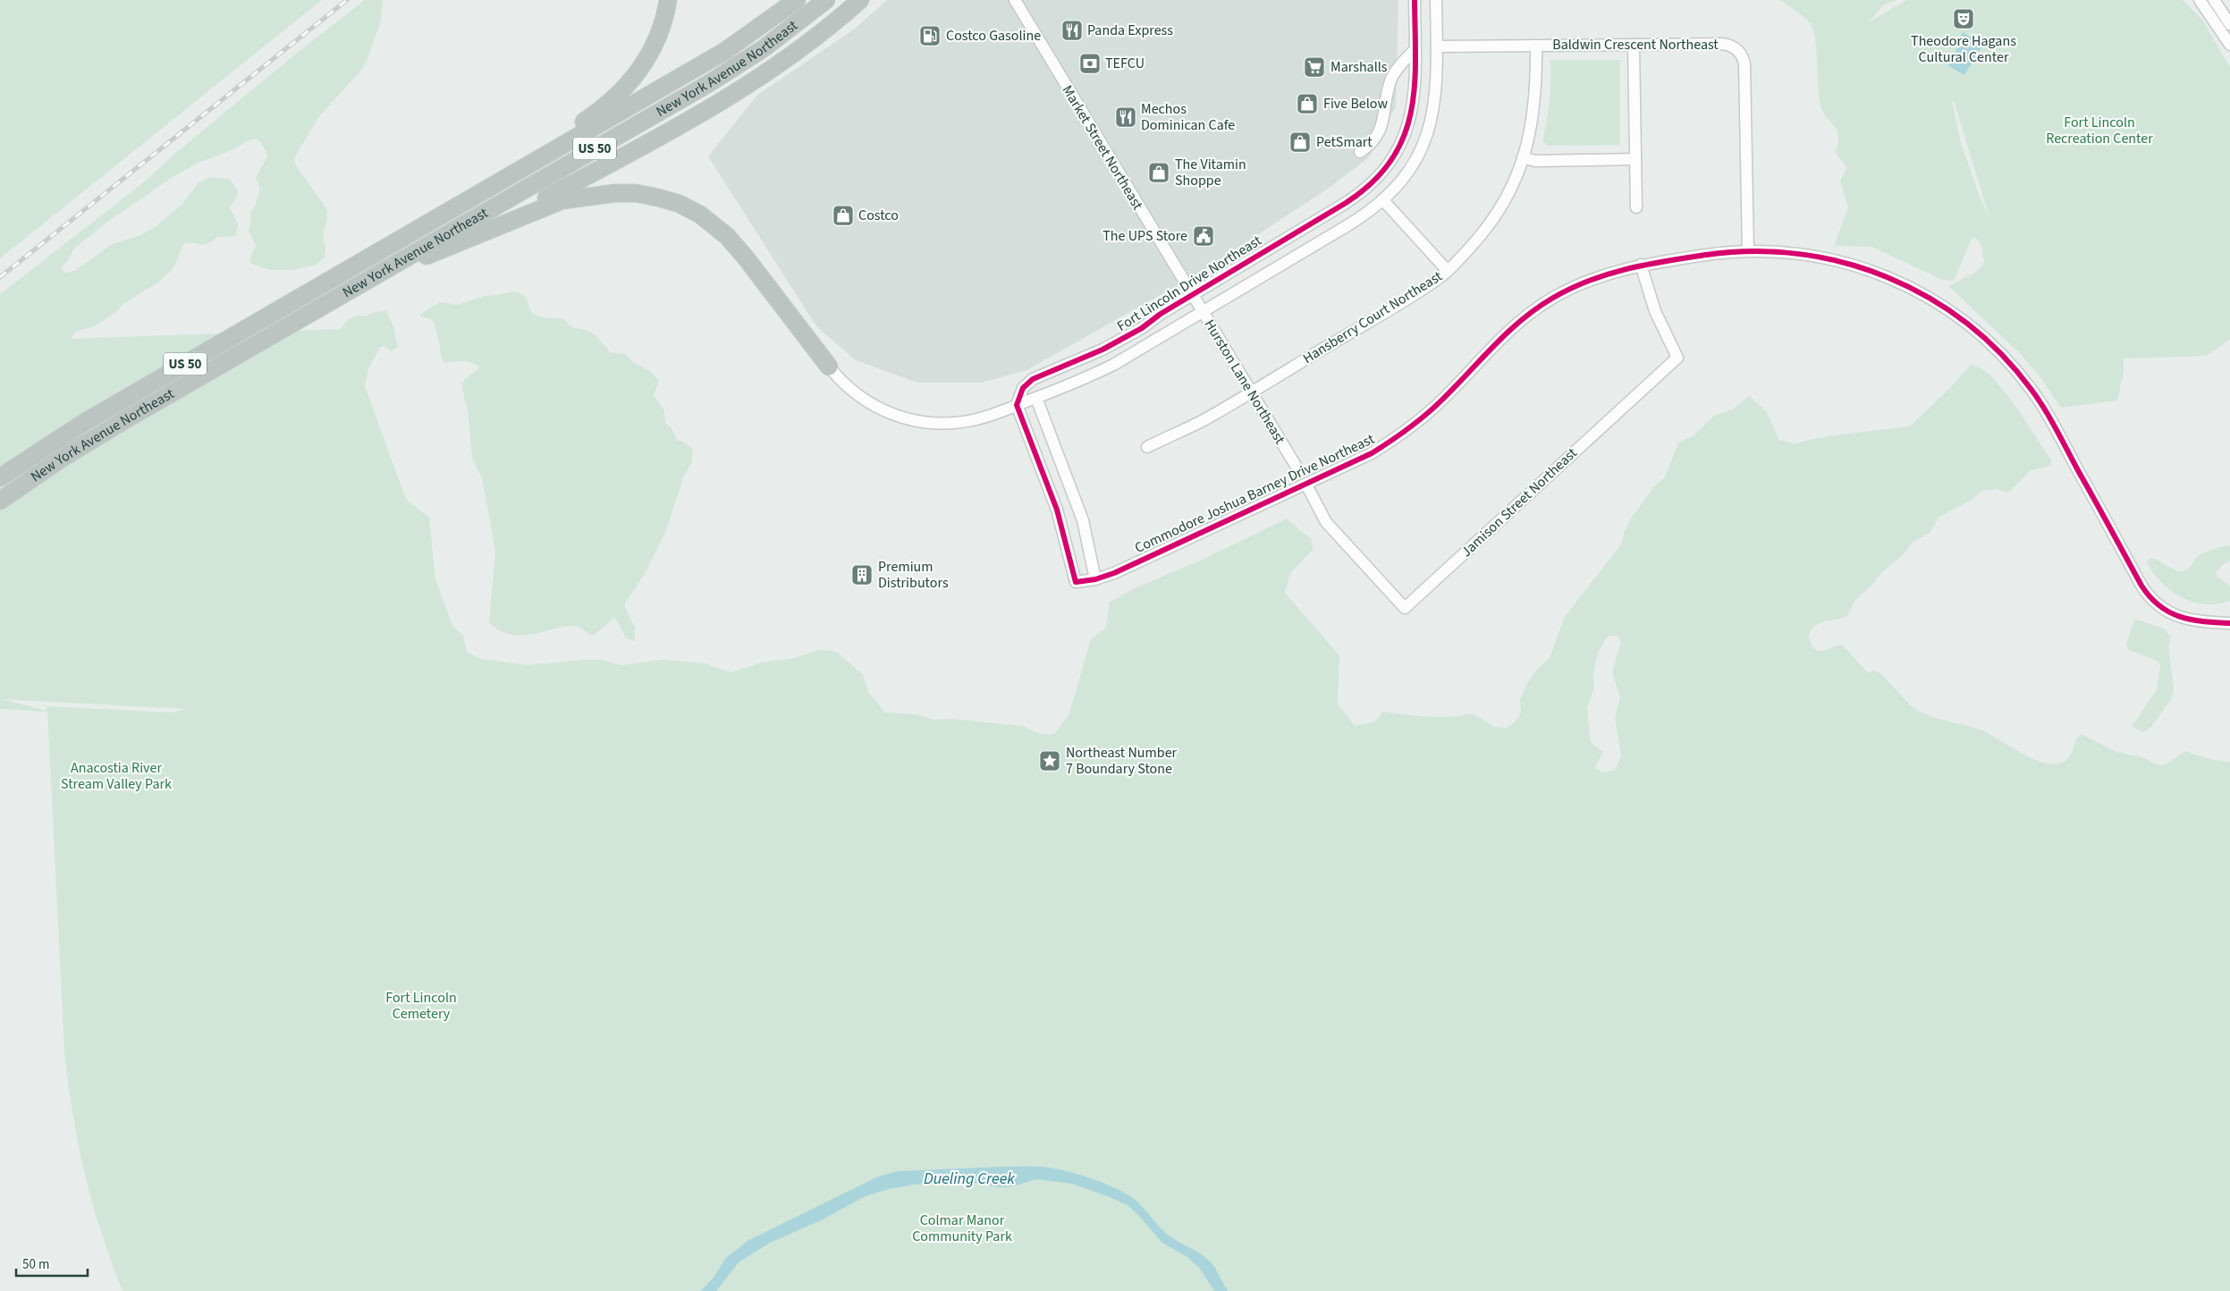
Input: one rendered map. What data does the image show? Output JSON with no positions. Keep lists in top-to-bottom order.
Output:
{
  "streets": {
    "highway": ["New York Avenue Northeast", "US 50"],
    "street": [
      "Baldwin Crescent Northeast",
      "Market Street Northeast",
      "Fort Lincoln Drive Northeast",
      "Hansberry Court Northeast",
      "Hurston Lane Northeast",
      "Commodore Joshua Barney Drive Northeast",
      "Jamison Street Northeast"
    ]
  },
  "crossings": [
    ["Baldwin Crescent Northeast", "Hansberry Court Northeast"],
    ["Baldwin Crescent Northeast", "Commodore Joshua Barney Drive Northeast"],
    ["Market Street Northeast", "Fort Lincoln Drive Northeast"],
    ["Market Street Northeast", "Hurston Lane Northeast"],
    ["Fort Lincoln Drive Northeast", "Hurston Lane Northeast"],
    ["Fort Lincoln Drive Northeast", "Commodore Joshua Barney Drive Northeast"],
    ["Hansberry Court Northeast", "Hurston Lane Northeast"],
    ["Commodore Joshua Barney Drive Northeast", "Jamison Street Northeast"]
  ],
  "water": ["Dueling Creek"],
  "parks": [
    "Fort Lincoln Recreation Center",
    "Anacostia River Stream Valley Park",
    "Fort Lincoln Cemetery",
    "Colmar Manor Community Park"
  ],
  "places": {
    "theatre": ["Theodore Hagans Cultural Center"],
    "restaurant": ["Panda Express", "Mechos Dominican Cafe"],
    "fuel station": ["Costco Gasoline"],
    "bank": ["TEFCU"],
    "supermarket": ["Marshalls"],
    "shop": [
      "Five Below",
      "PetSmart",
      "The Vitamin Shoppe",
      "Costco"
    ],
    "public building": ["The UPS Store"],
    "building": ["Premium Distributors"],
    "place": ["Northeast Number 7 Boundary Stone"]
  },
  "scale_bar": "50 m"
}
